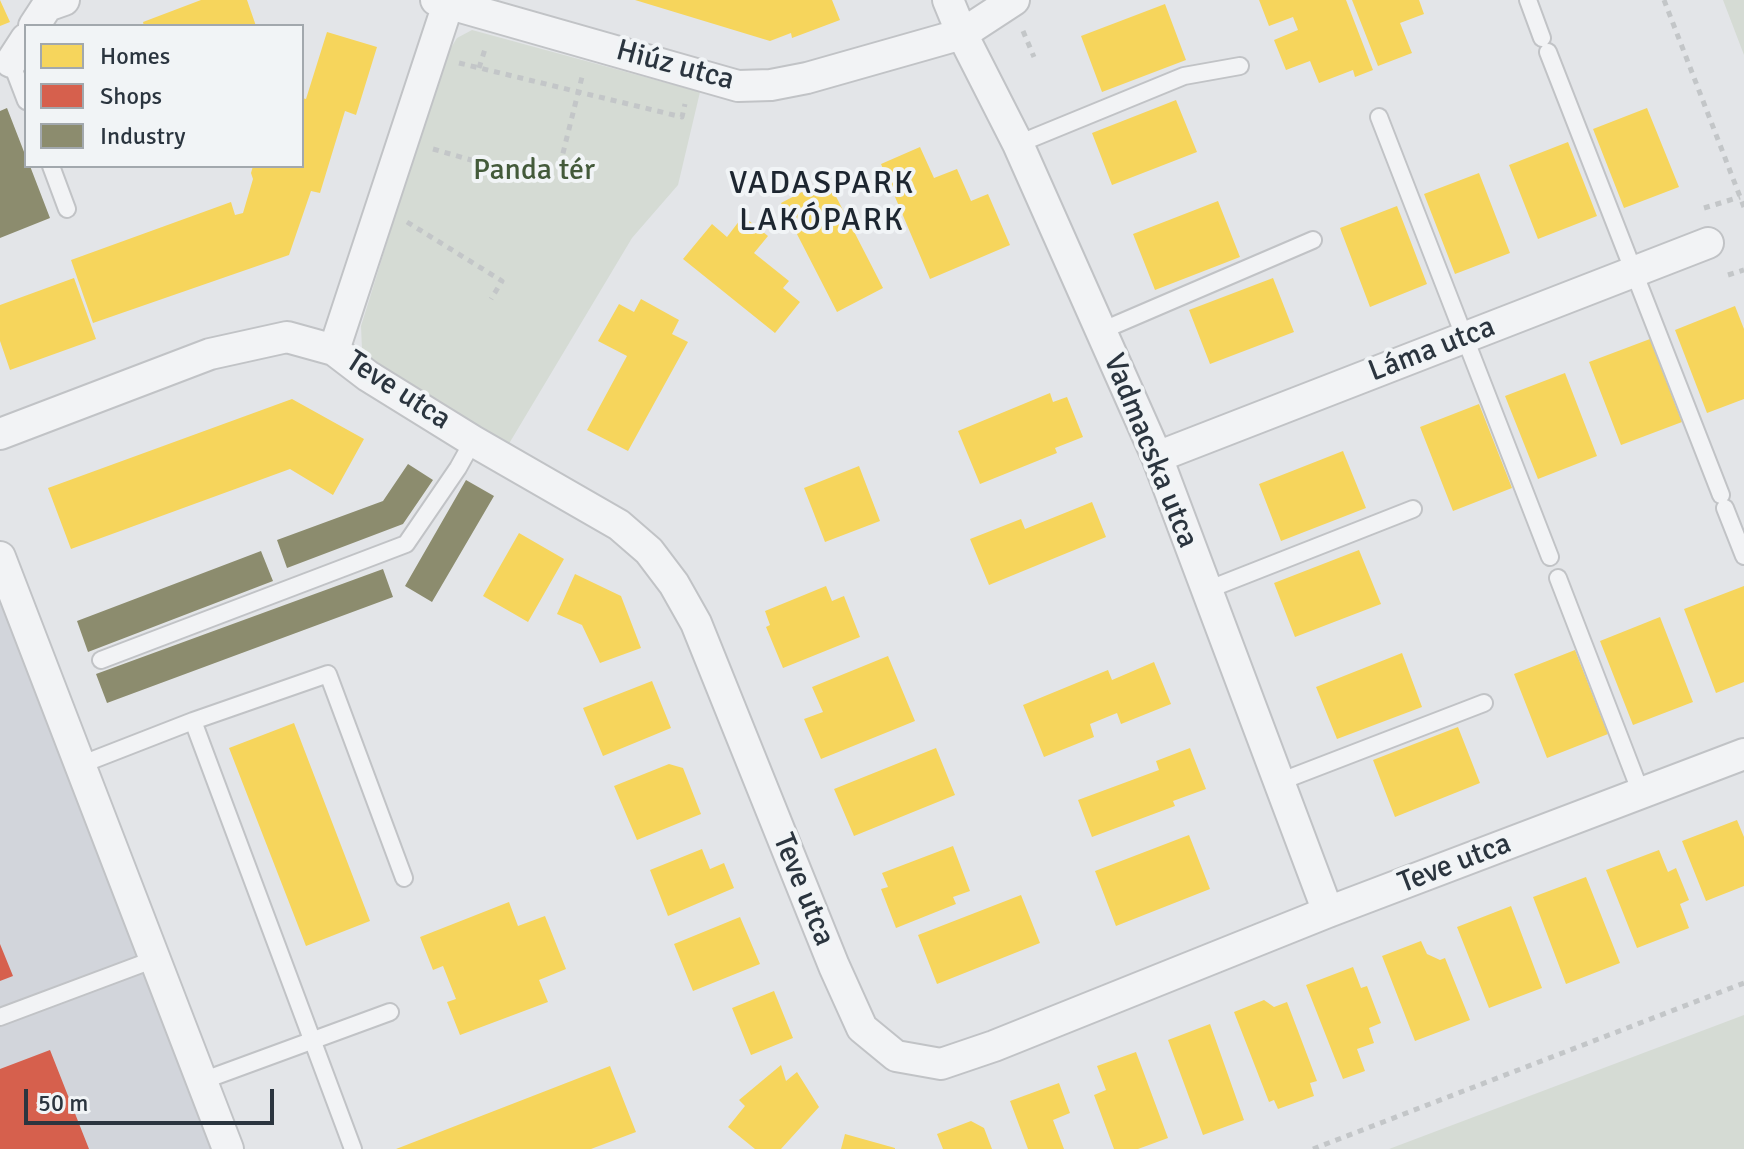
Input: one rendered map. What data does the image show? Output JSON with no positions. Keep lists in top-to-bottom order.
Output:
{
  "streets": {
    "street": [
      "Hiúz utca",
      "Láma utca",
      "Teve utca",
      "Vadmacska utca"
    ]
  },
  "crossings": [
    ["Hiúz utca", "Vadmacska utca"],
    ["Láma utca", "Vadmacska utca"],
    ["Teve utca", "Vadmacska utca"]
  ],
  "districts": ["VADASPARK LAKÓPARK"],
  "parks": ["Panda tér"],
  "legend": ["Homes", "Shops", "Industry"],
  "scale_bar": "50 m"
}
